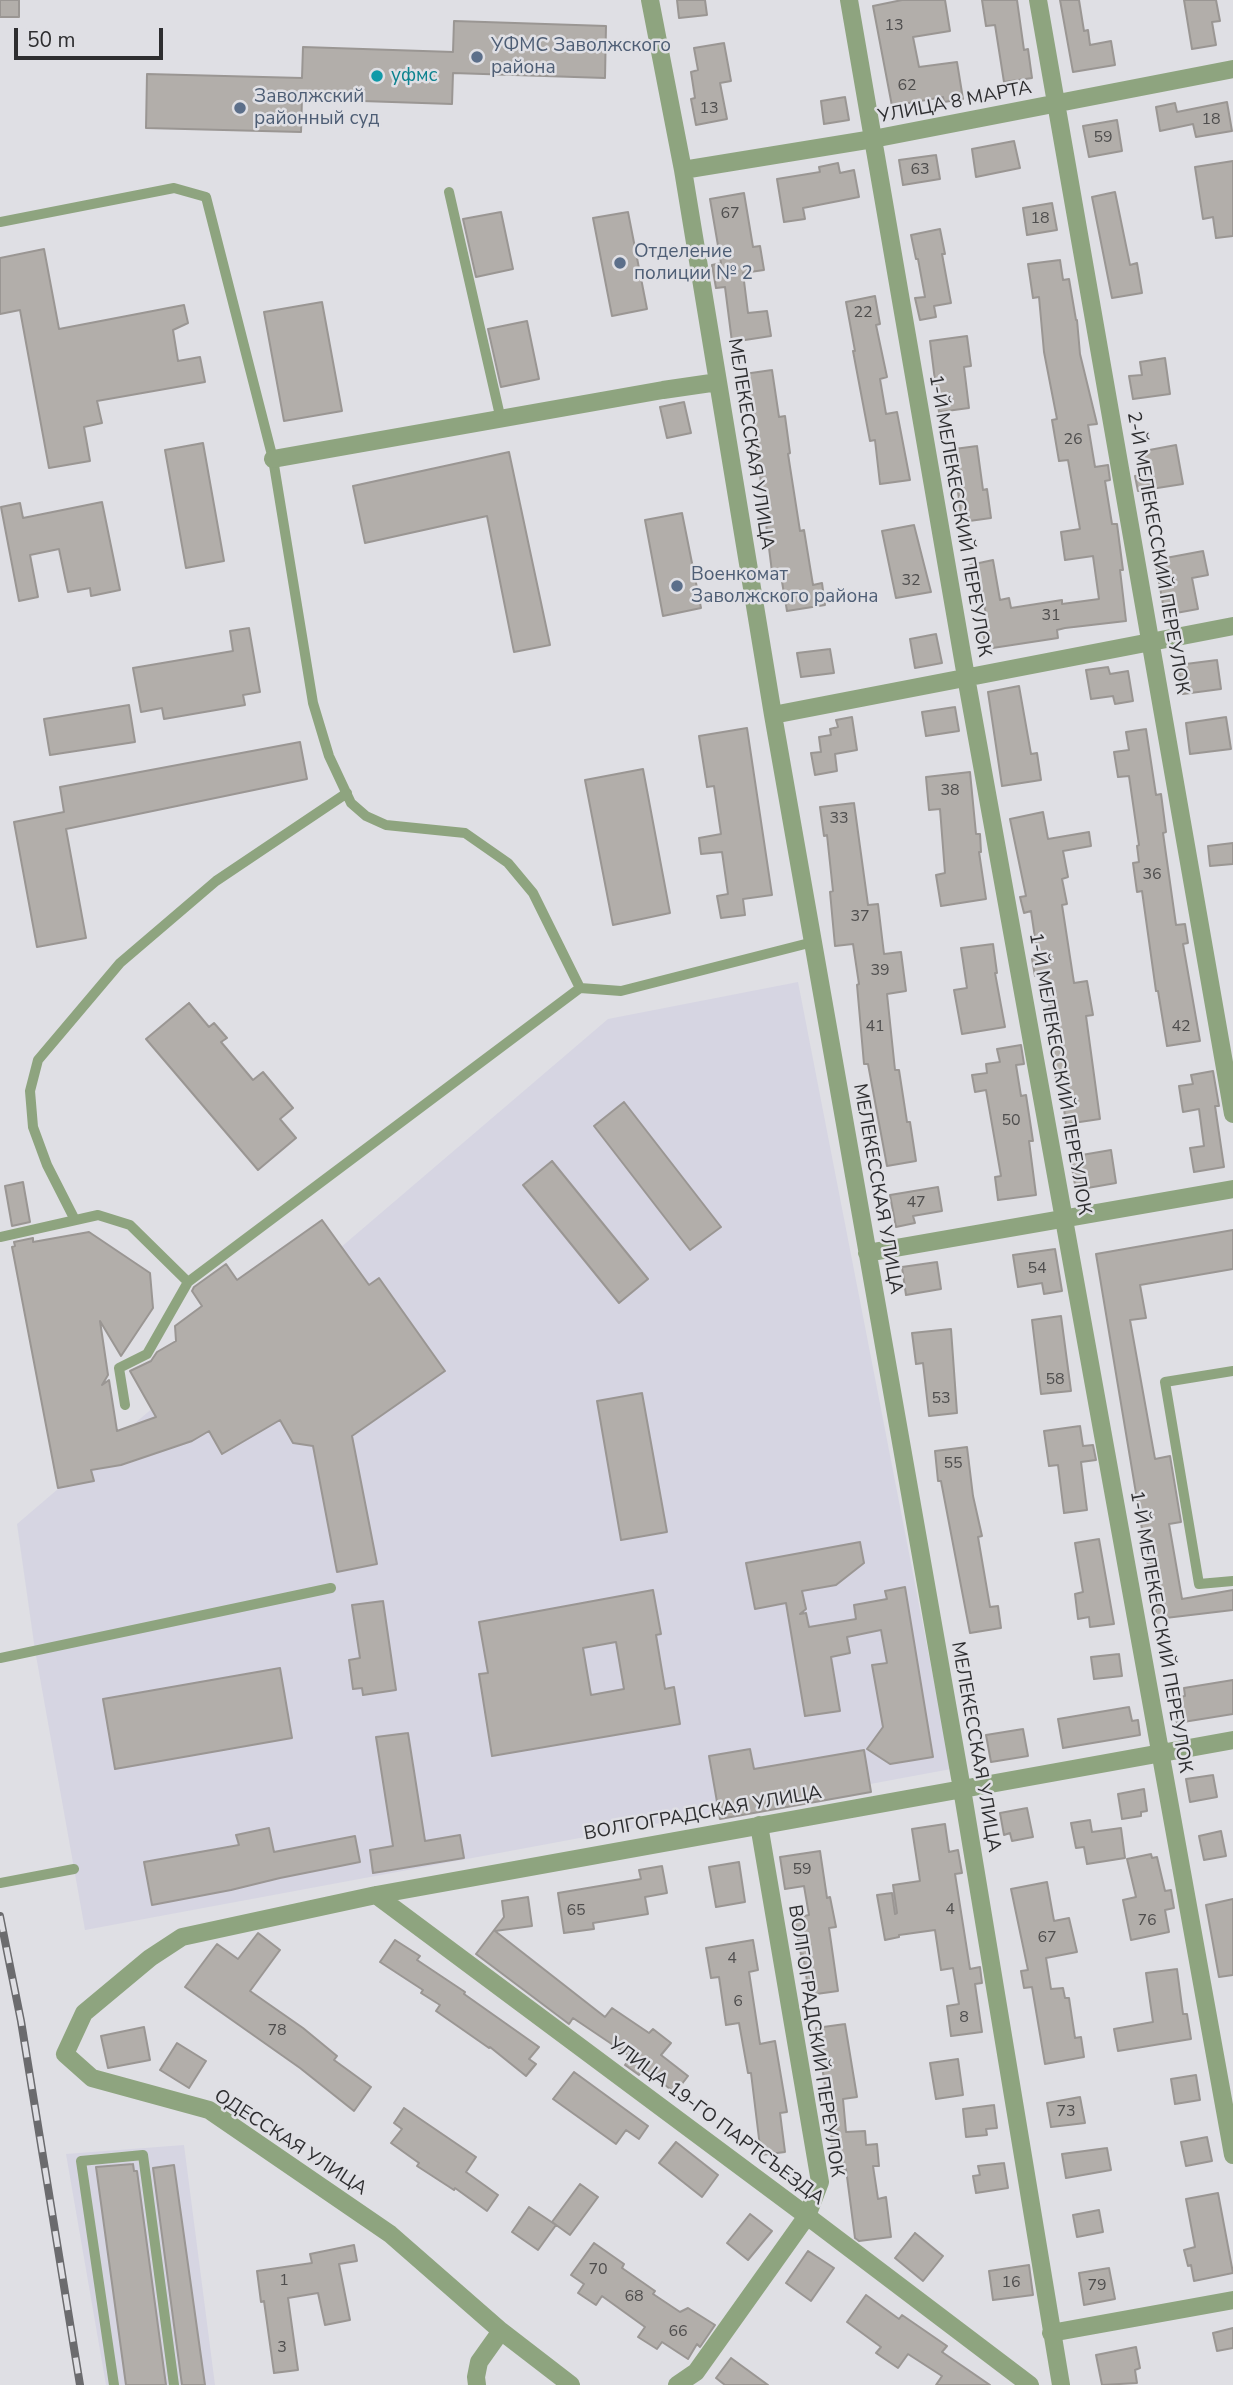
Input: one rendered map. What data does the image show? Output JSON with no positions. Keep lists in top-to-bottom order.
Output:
{
  "streets": {
    "street": [
      "УЛИЦА 8 МАРТА",
      "МЕЛЕКЕССКАЯ УЛИЦА",
      "1-Й МЕЛЕКЕССКИЙ ПЕРЕУЛОК",
      "2-Й МЕЛЕКЕССКИЙ ПЕРЕУЛОК",
      "ВОЛГОГРАДСКАЯ УЛИЦА",
      "ВОЛГОГРАДСКИЙ ПЕРЕУЛОК",
      "УЛИЦА 19-ГО ПАРТСЪЕЗДА",
      "ОДЕССКАЯ УЛИЦА"
    ]
  },
  "crossings": [
    ["УЛИЦА 8 МАРТА", "МЕЛЕКЕССКАЯ УЛИЦА"],
    ["УЛИЦА 8 МАРТА", "1-Й МЕЛЕКЕССКИЙ ПЕРЕУЛОК"],
    ["УЛИЦА 8 МАРТА", "2-Й МЕЛЕКЕССКИЙ ПЕРЕУЛОК"],
    ["МЕЛЕКЕССКАЯ УЛИЦА", "ВОЛГОГРАДСКАЯ УЛИЦА"],
    ["1-Й МЕЛЕКЕССКИЙ ПЕРЕУЛОК", "ВОЛГОГРАДСКАЯ УЛИЦА"],
    ["ВОЛГОГРАДСКАЯ УЛИЦА", "ВОЛГОГРАДСКИЙ ПЕРЕУЛОК"],
    ["ВОЛГОГРАДСКАЯ УЛИЦА", "УЛИЦА 19-ГО ПАРТСЪЕЗДА"],
    ["ВОЛГОГРАДСКАЯ УЛИЦА", "ОДЕССКАЯ УЛИЦА"],
    ["ВОЛГОГРАДСКИЙ ПЕРЕУЛОК", "УЛИЦА 19-ГО ПАРТСЪЕЗДА"]
  ],
  "places": [
    "УФМС Заволжского района",
    "уфмс",
    "Заволжский районный суд",
    "Отделение полиции № 2",
    "Военкомат Заволжского района"
  ],
  "house_numbers": [
    "13",
    "62",
    "13",
    "18",
    "59",
    "63",
    "67",
    "18",
    "22",
    "26",
    "32",
    "31",
    "38",
    "33",
    "36",
    "37",
    "39",
    "41",
    "42",
    "50",
    "47",
    "54",
    "58",
    "53",
    "55",
    "59",
    "4",
    "65",
    "76",
    "67",
    "4",
    "6",
    "8",
    "78",
    "73",
    "70",
    "1",
    "16",
    "79",
    "68",
    "66",
    "3"
  ],
  "scale_bar": "50 m"
}
